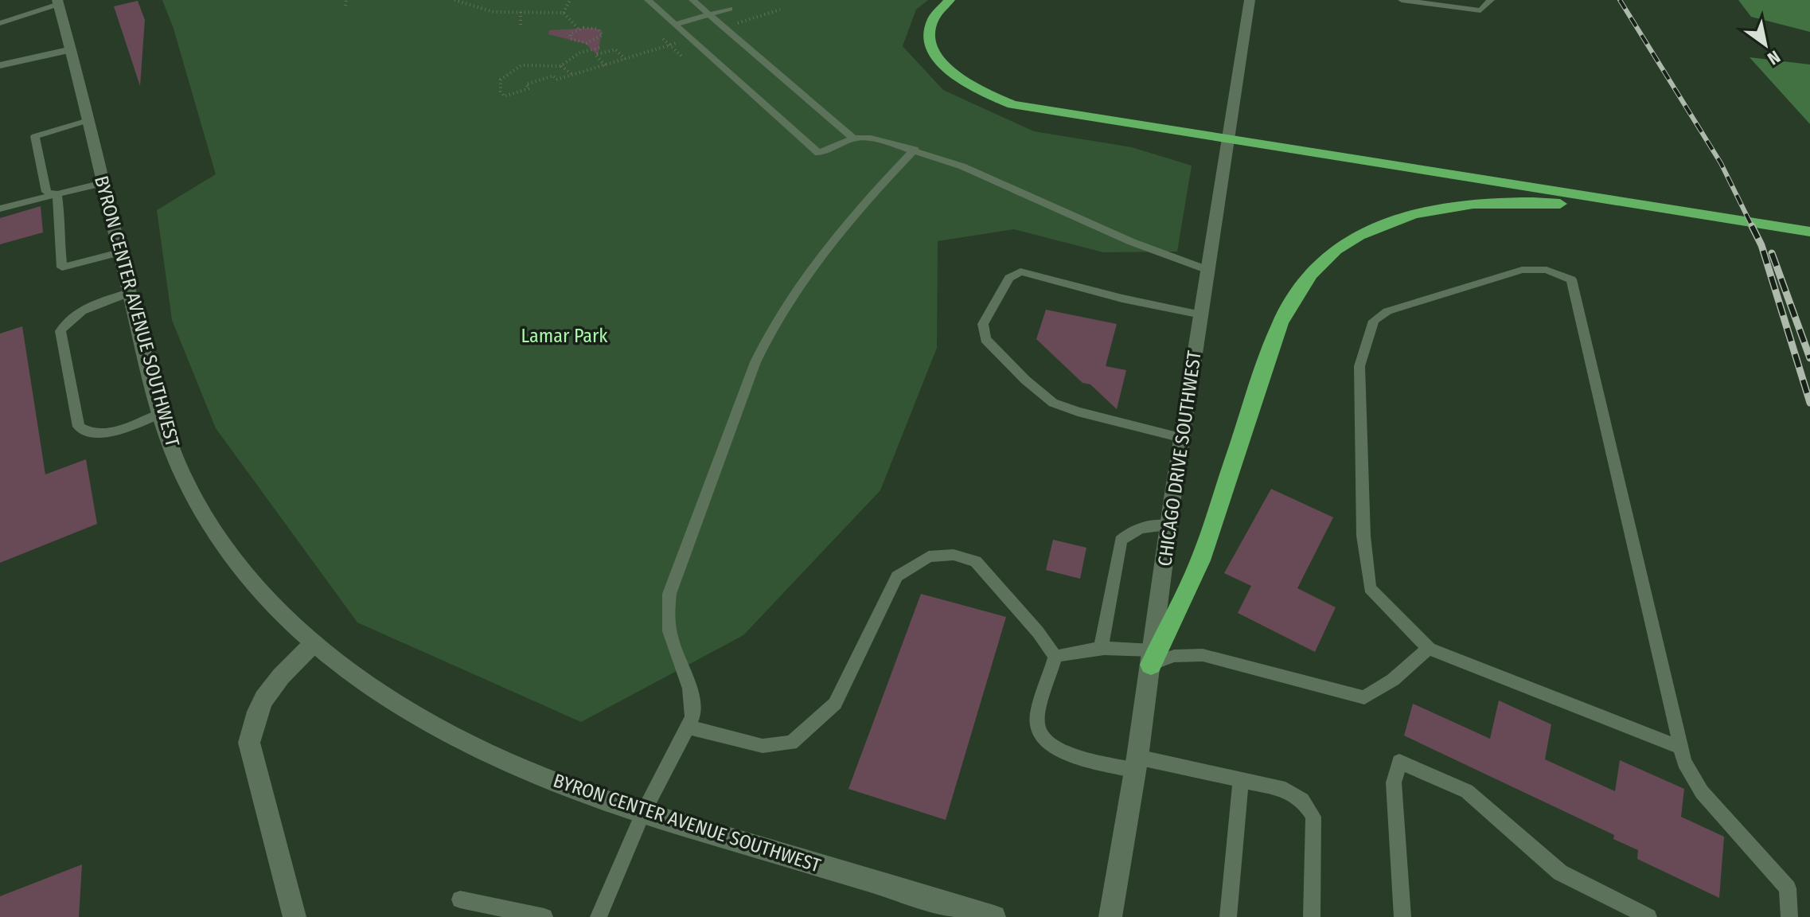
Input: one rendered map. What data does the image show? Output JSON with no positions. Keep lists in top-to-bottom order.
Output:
{
  "streets": {
    "main road": ["BYRON CENTER AVENUE SOUTHWEST", "CHICAGO DRIVE SOUTHWEST"]
  },
  "parks": ["Lamar Park"],
  "north": "bottom right"
}
